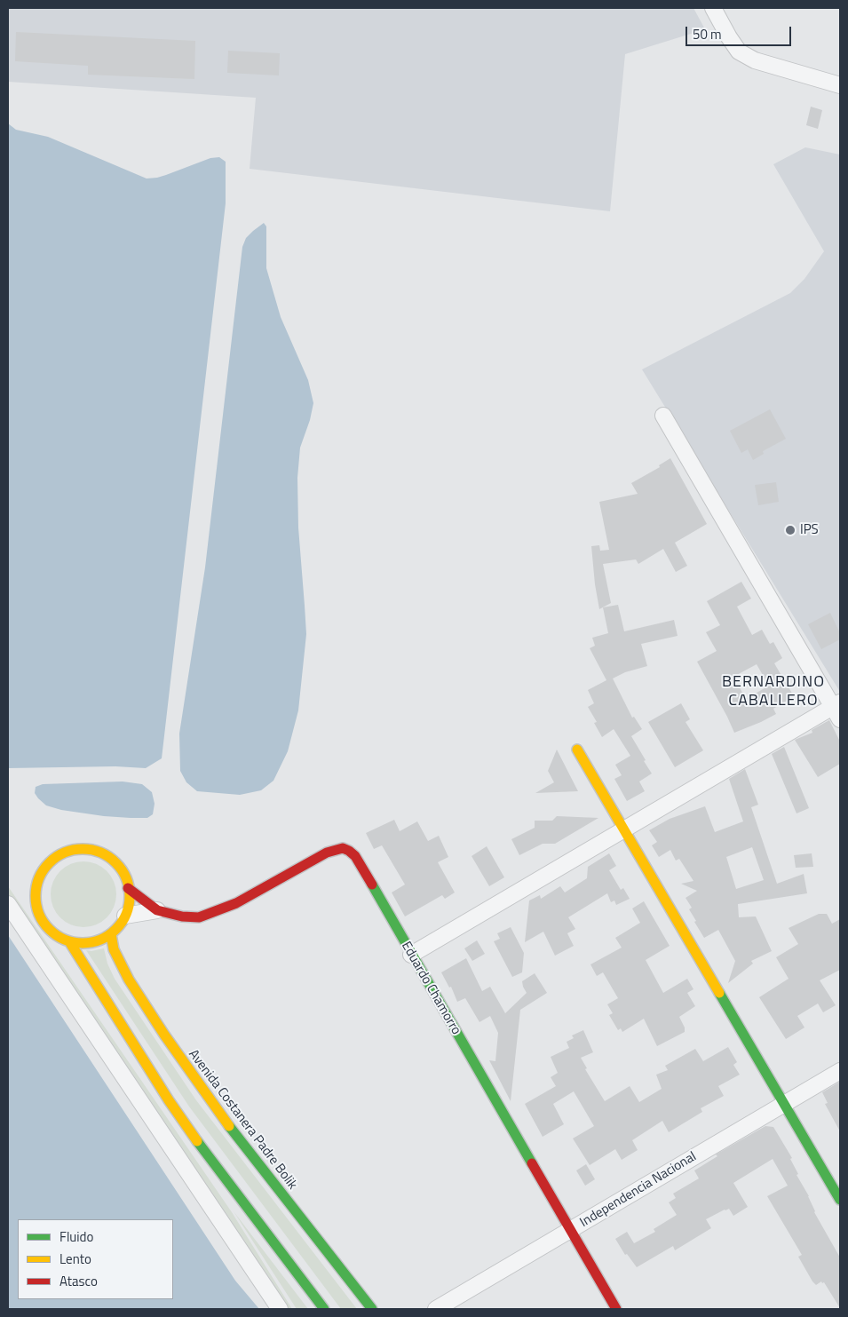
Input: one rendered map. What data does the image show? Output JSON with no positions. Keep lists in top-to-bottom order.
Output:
{
  "streets": {
    "street": ["Eduardo Chamorro", "Avenida Costanera Padre Bolik", "Independencia Nacional"]
  },
  "crossings": [
    ["Eduardo Chamorro", "Avenida Costanera Padre Bolik"],
    ["Eduardo Chamorro", "Independencia Nacional"]
  ],
  "districts": ["BERNARDINO CABALLERO"],
  "places": ["IPS"],
  "legend": ["Fluido", "Lento", "Atasco"],
  "scale_bar": "50 m"
}
